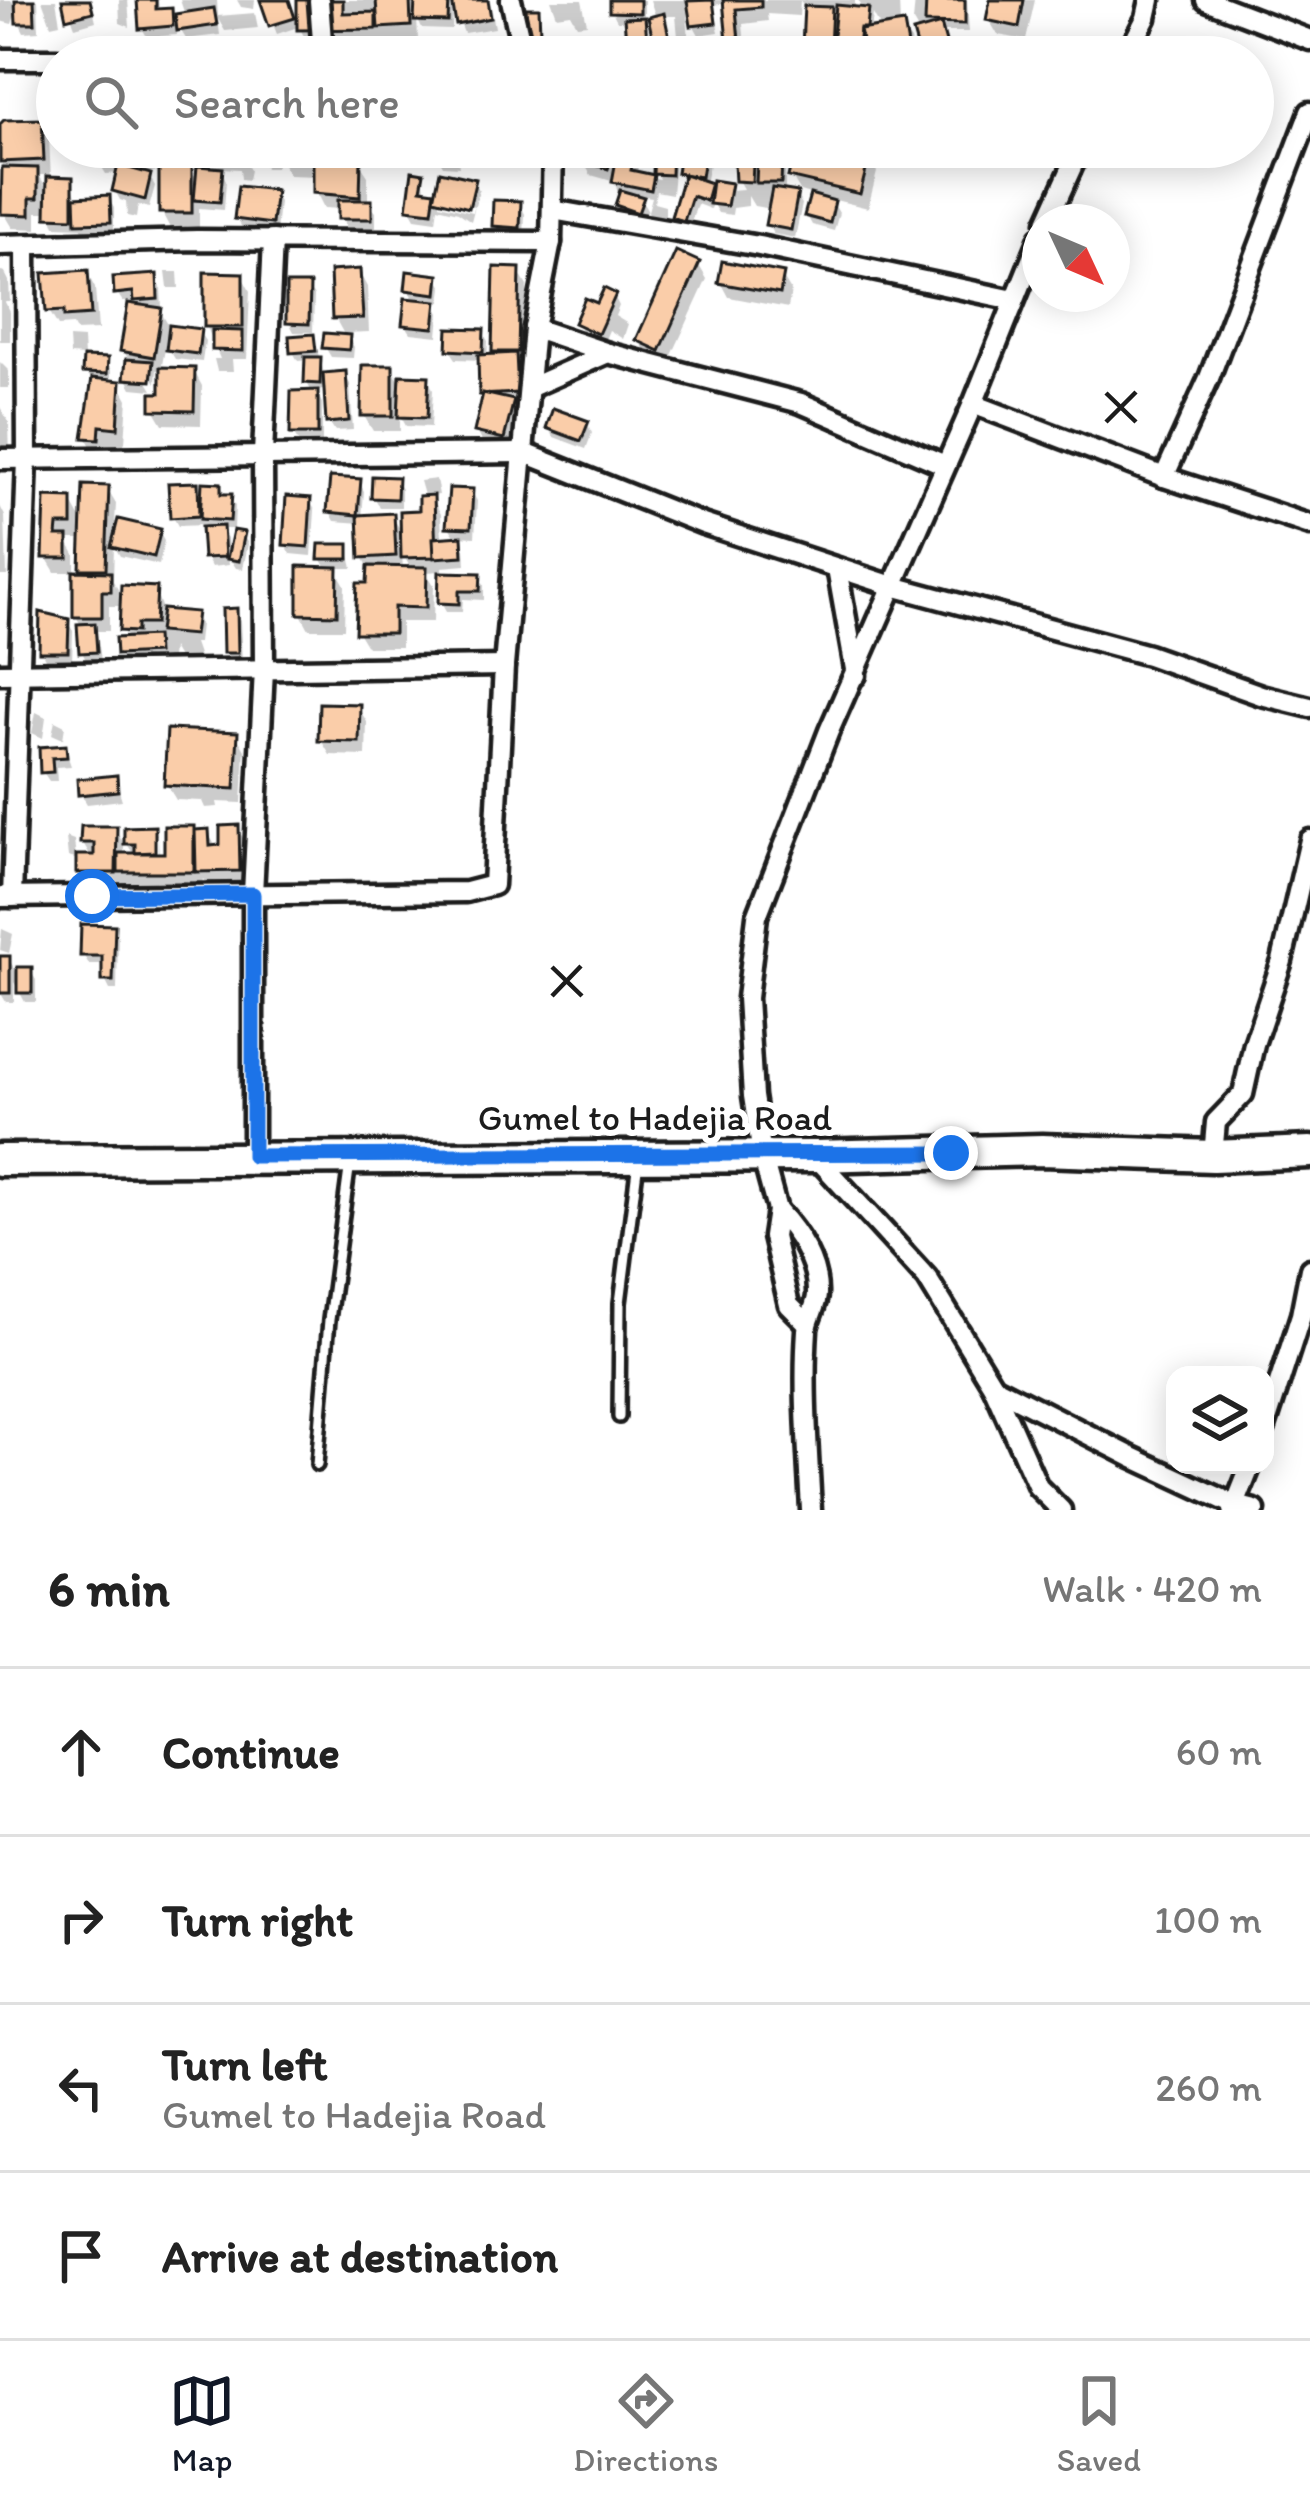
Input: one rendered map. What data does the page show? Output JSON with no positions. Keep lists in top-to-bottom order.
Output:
{
  "streets": {
    "main road": ["Gumel to Hadejia Road"]
  },
  "north": "bottom right",
  "page": {
    "search": "Search here",
    "heading": ["6 min", "Walk · 420 m"],
    "list": [
      ["Continue", "60 m"],
      ["Turn right", "100 m"],
      ["Turn left", "Gumel to Hadejia Road", "260 m"],
      "Arrive at destination"
    ],
    "nav": ["Map", "Directions", "Saved"]
  }
}
